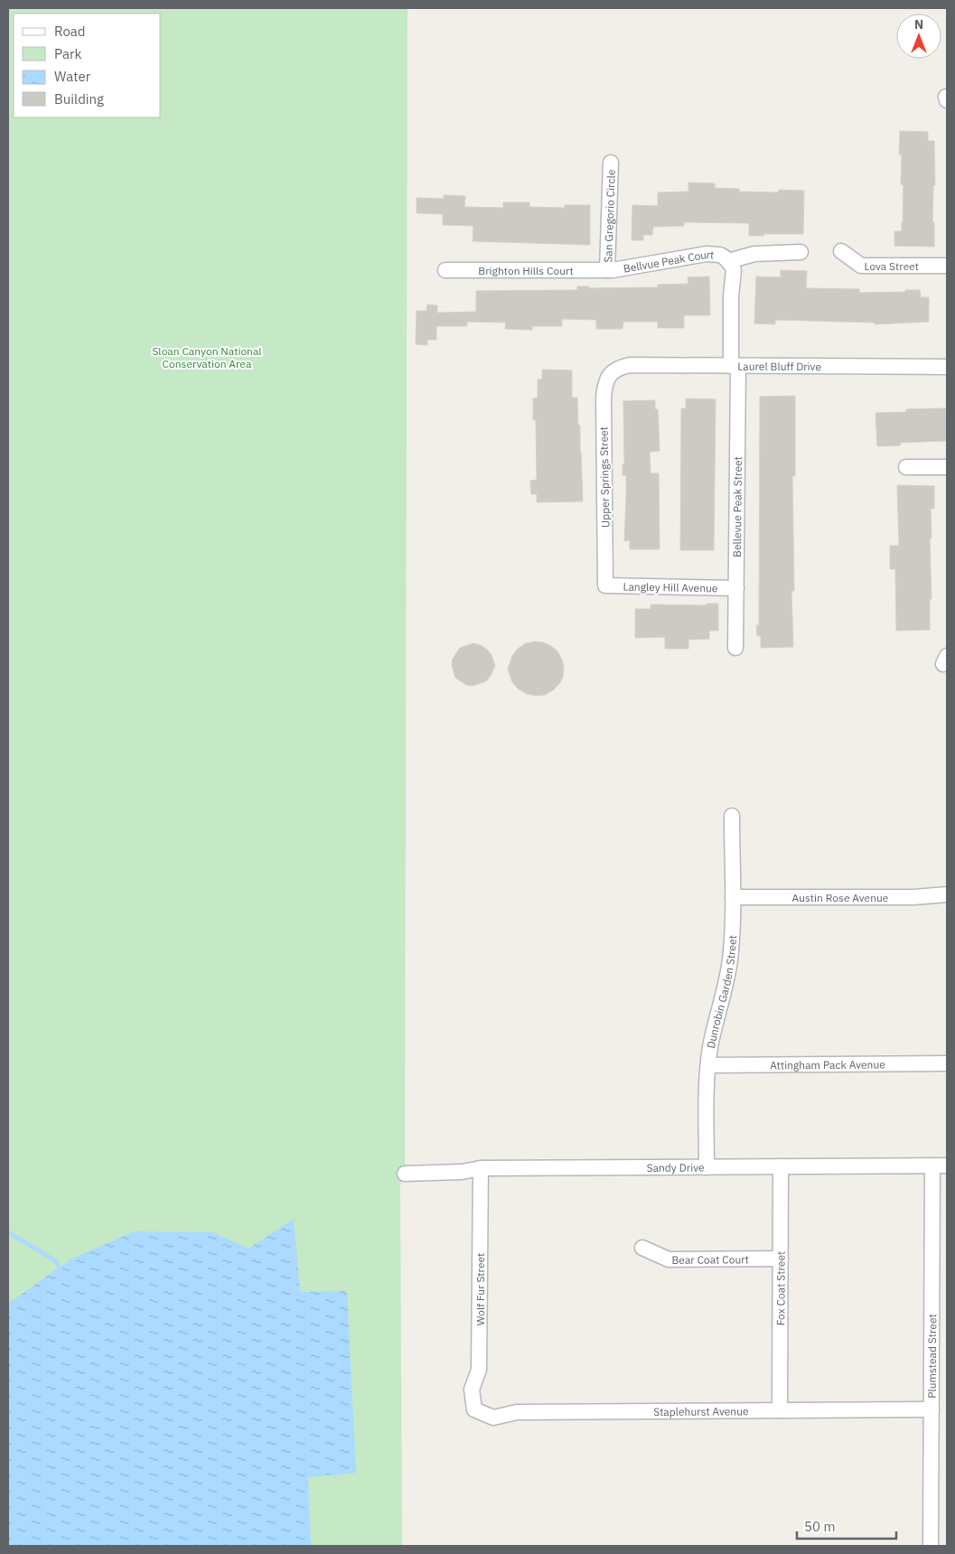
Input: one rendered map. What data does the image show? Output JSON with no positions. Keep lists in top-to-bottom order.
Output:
{
  "streets": {
    "street": [
      "San Gregorio Circle",
      "Bellvue Peak Court",
      "Lova Street",
      "Brighton Hills Court",
      "Laurel Bluff Drive",
      "Upper Springs Street",
      "Bellevue Peak Street",
      "Langley Hill Avenue",
      "Austin Rose Avenue",
      "Dunrobin Garden Street",
      "Attingham Pack Avenue",
      "Sandy Drive",
      "Bear Coat Court",
      "Fox Coat Street",
      "Wolf Fur Street",
      "Plumstead Street",
      "Staplehurst Avenue"
    ]
  },
  "crossings": [
    ["San Gregorio Circle", "Bellvue Peak Court"],
    ["San Gregorio Circle", "Brighton Hills Court"],
    ["Bellvue Peak Court", "Brighton Hills Court"],
    ["Bellvue Peak Court", "Laurel Bluff Drive"],
    ["Bellvue Peak Court", "Bellevue Peak Street"],
    ["Laurel Bluff Drive", "Upper Springs Street"],
    ["Laurel Bluff Drive", "Bellevue Peak Street"],
    ["Upper Springs Street", "Langley Hill Avenue"],
    ["Bellevue Peak Street", "Langley Hill Avenue"],
    ["Austin Rose Avenue", "Dunrobin Garden Street"],
    ["Dunrobin Garden Street", "Attingham Pack Avenue"],
    ["Dunrobin Garden Street", "Sandy Drive"],
    ["Sandy Drive", "Fox Coat Street"],
    ["Sandy Drive", "Wolf Fur Street"],
    ["Sandy Drive", "Plumstead Street"],
    ["Bear Coat Court", "Fox Coat Street"],
    ["Fox Coat Street", "Staplehurst Avenue"],
    ["Wolf Fur Street", "Staplehurst Avenue"],
    ["Plumstead Street", "Staplehurst Avenue"]
  ],
  "parks": ["Sloan Canyon National Conservation Area"],
  "legend": [
    "Road",
    "Park",
    "Water",
    "Building"
  ],
  "scale_bar": "50 m",
  "north": "top"
}
